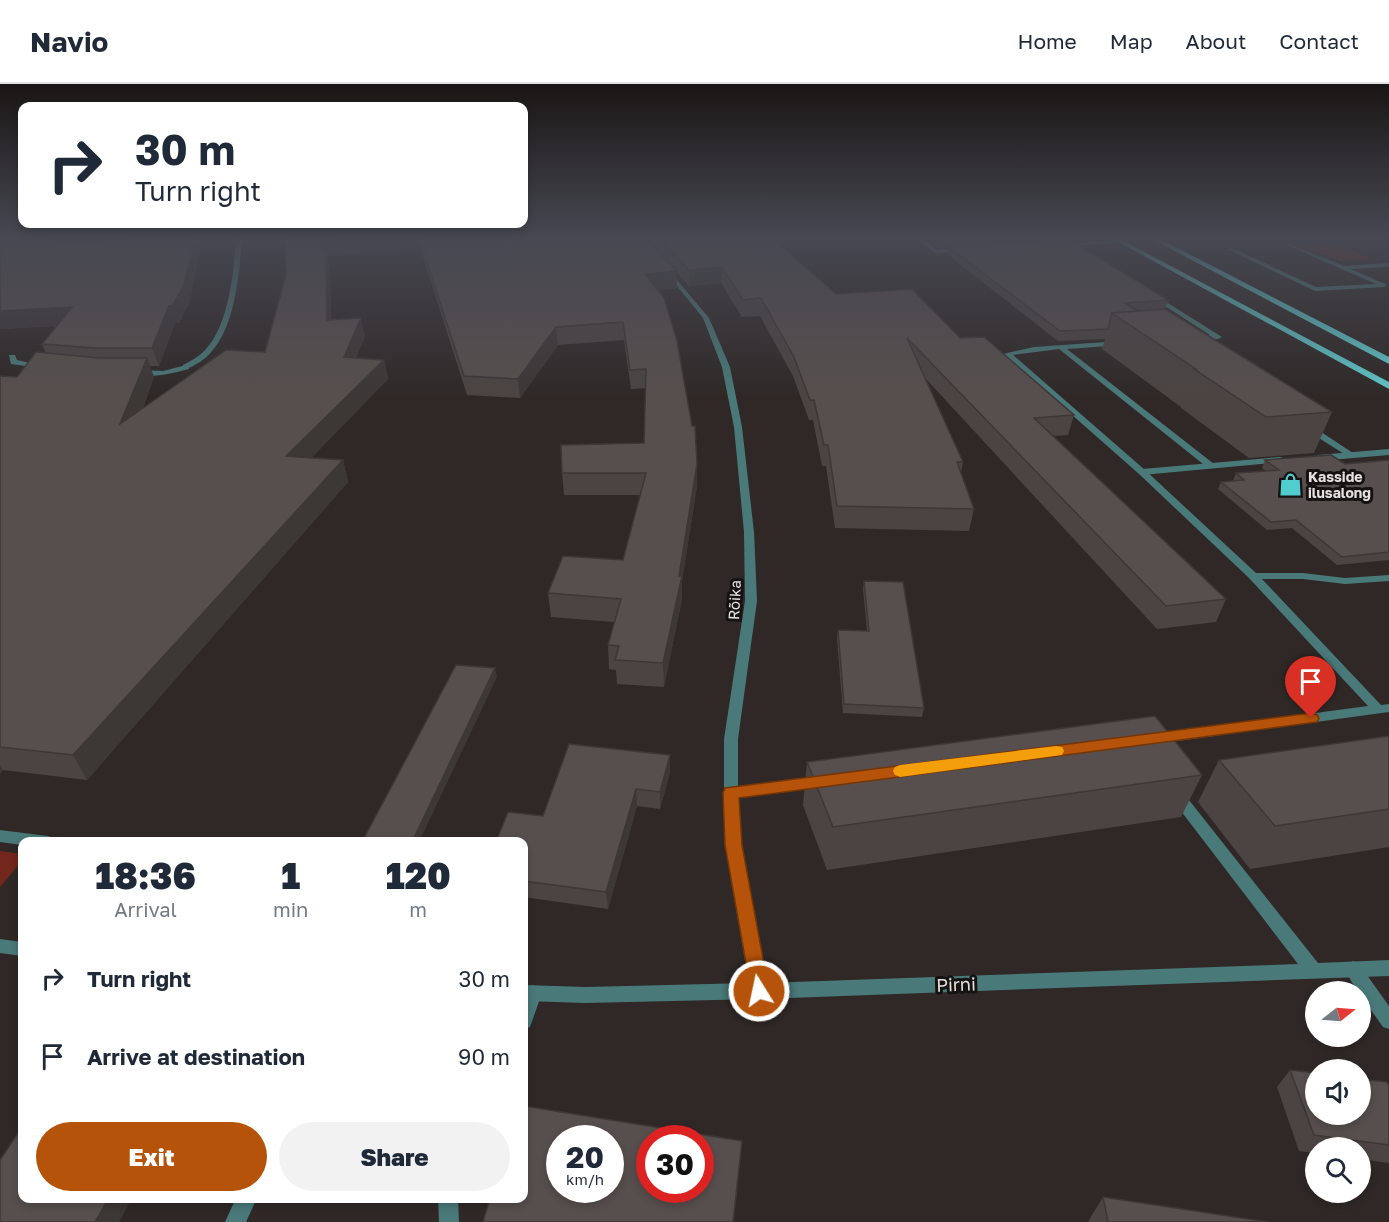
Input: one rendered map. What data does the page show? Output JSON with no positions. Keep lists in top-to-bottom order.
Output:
{
  "streets": {
    "street": ["Rõika", "Pirni"]
  },
  "crossings": [
    ["Rõika", "Pirni"]
  ],
  "places": {
    "shop": ["Kasside ilusalong"]
  },
  "north": "right",
  "page": {
    "header": "Navio",
    "nav": [
      "Home",
      "Map",
      "About",
      "Contact"
    ],
    "turn": ["30 m", "Turn right"],
    "eta": [
      "18:36",
      "Arrival",
      "1",
      "min",
      "120",
      "m"
    ],
    "list": [
      {
        "name": "Turn right",
        "value": "30 m"
      },
      {
        "name": "Arrive at destination",
        "value": "90 m"
      }
    ],
    "buttons": ["Exit", "Share"],
    "speed": "20 km/h",
    "limit": "30"
  }
}
